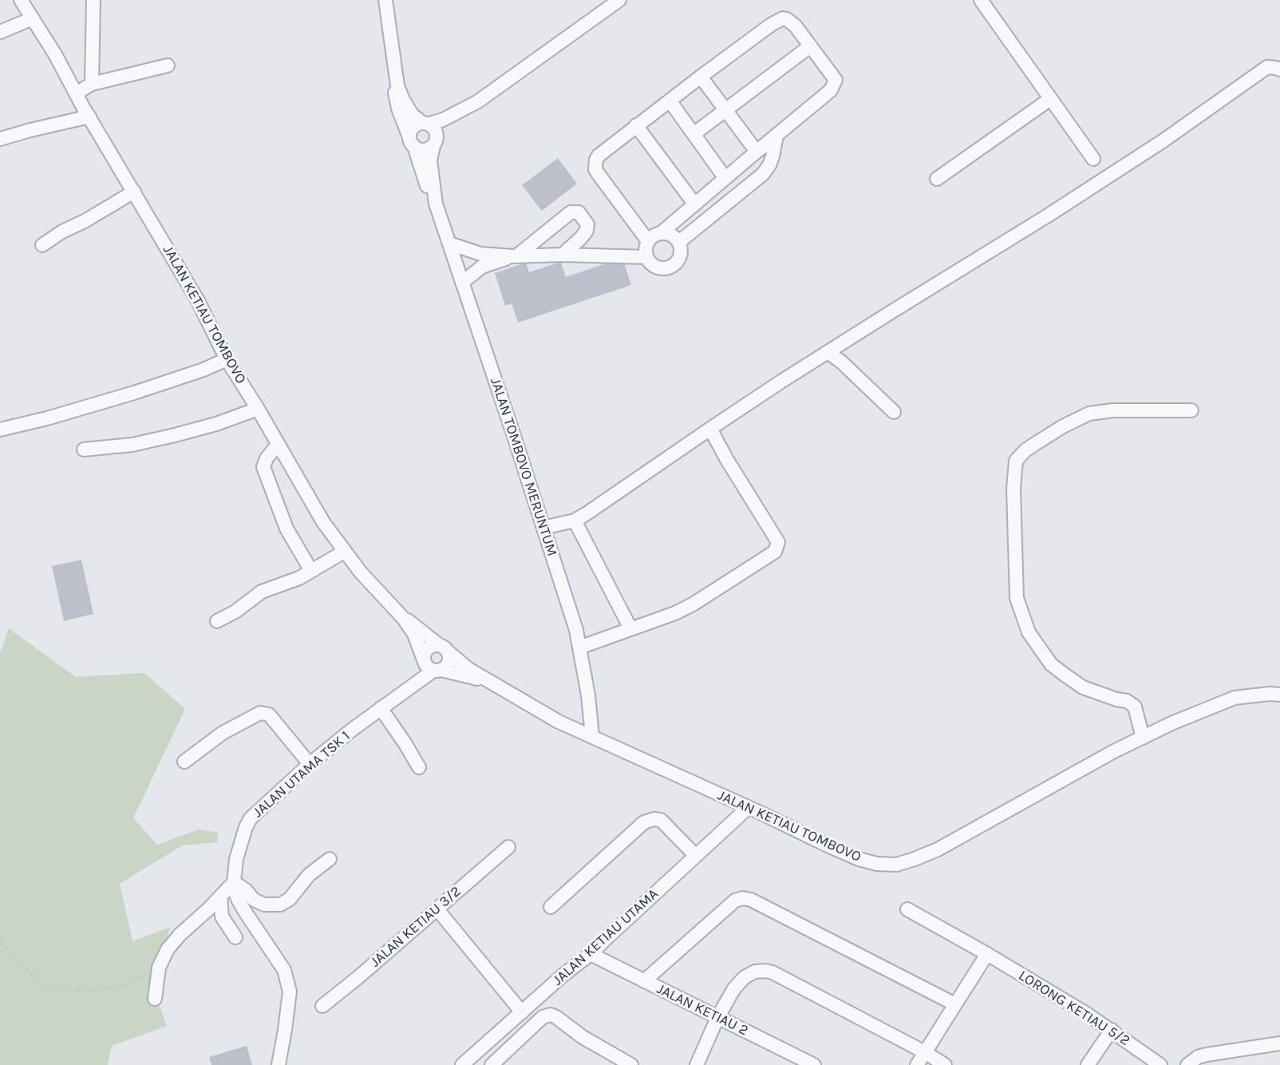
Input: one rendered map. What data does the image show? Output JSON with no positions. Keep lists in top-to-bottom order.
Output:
{
  "streets": {
    "street": [
      "JALAN KETIAU TOMBOVO",
      "JALAN TOMBOVO MERUNTUM",
      "JALAN UTAMA TSK 1",
      "JALAN KETIAU 3/2",
      "JALAN KETIAU UTAMA",
      "LORONG KETIAU 5/2",
      "JALAN KETIAU 2"
    ]
  },
  "crossings": [
    ["JALAN KETIAU TOMBOVO", "JALAN TOMBOVO MERUNTUM"],
    ["JALAN KETIAU TOMBOVO", "JALAN KETIAU UTAMA"],
    ["JALAN KETIAU UTAMA", "JALAN KETIAU 2"]
  ]
}
